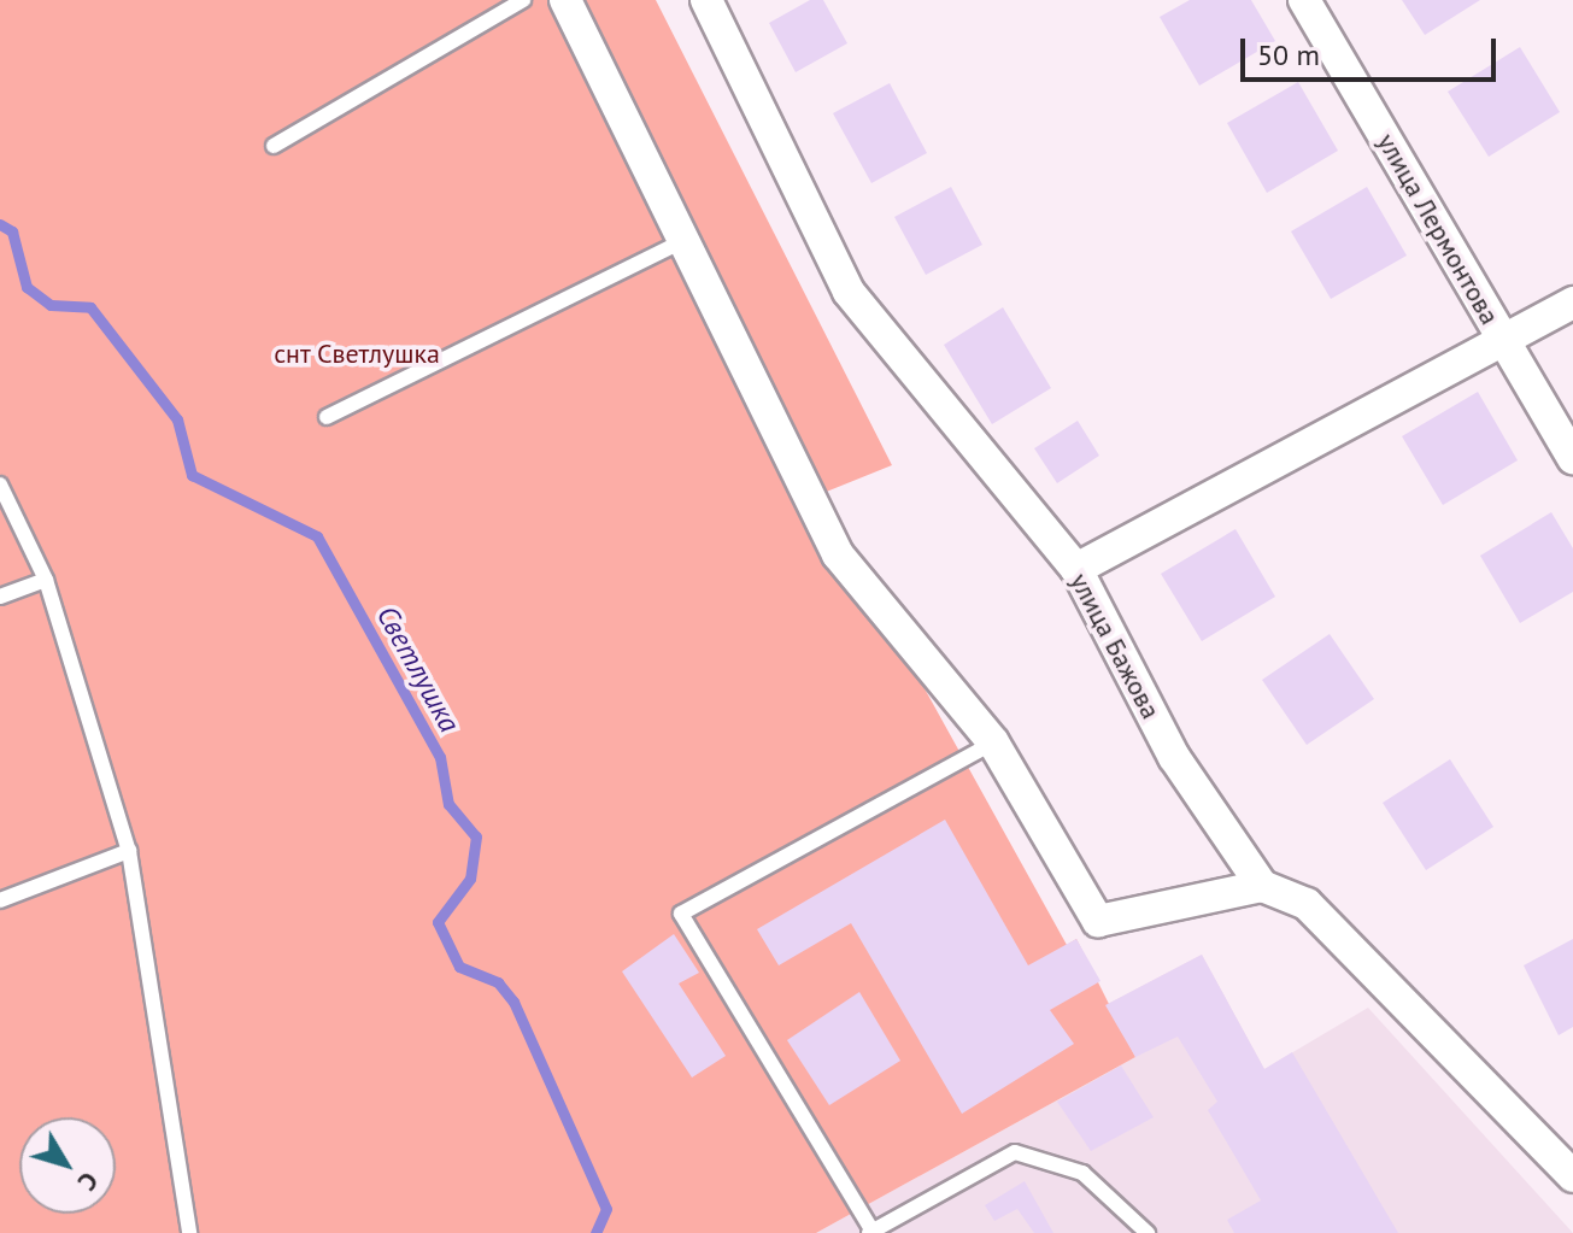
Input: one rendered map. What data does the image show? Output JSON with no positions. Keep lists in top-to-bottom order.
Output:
{
  "streets": {
    "street": ["улица Лермонтова", "улица Бажова"]
  },
  "water": ["Светлушка"],
  "parks": ["снт Светлушка"],
  "scale_bar": "50 m",
  "north": "bottom right"
}
